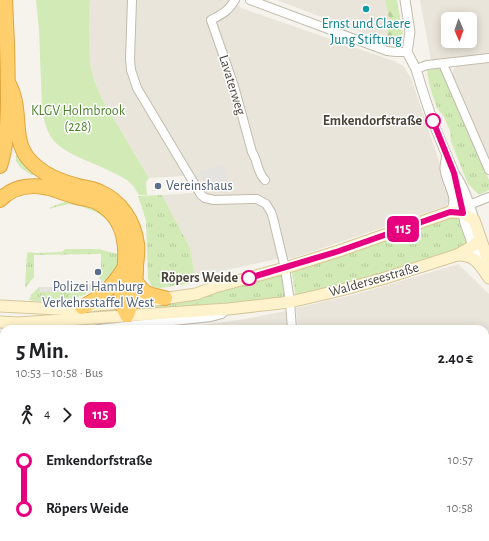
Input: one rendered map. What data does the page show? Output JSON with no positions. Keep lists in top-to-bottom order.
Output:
{
  "streets": {
    "main road": ["Walderseestraße"],
    "street": ["Lavaterweg"]
  },
  "parks": ["KLGV Holmbrook (228)"],
  "places": [
    "Ernst und Claere Jung Stiftung",
    "Emkendorfstraße",
    "Vereinshaus",
    "Polizei Hamburg Verkehrsstaffel West",
    "Röpers Weide"
  ],
  "lines": ["bus line 115"],
  "north": "bottom",
  "page": {
    "on_map": "115",
    "heading": ["5 Min.", "10:53 – 10:58 · Bus", "2.40 €"],
    "legs": ["4", "115"],
    "list": [
      {
        "name": "Emkendorfstraße",
        "value": "10:57"
      },
      {
        "name": "Röpers Weide",
        "value": "10:58"
      }
    ]
  }
}
